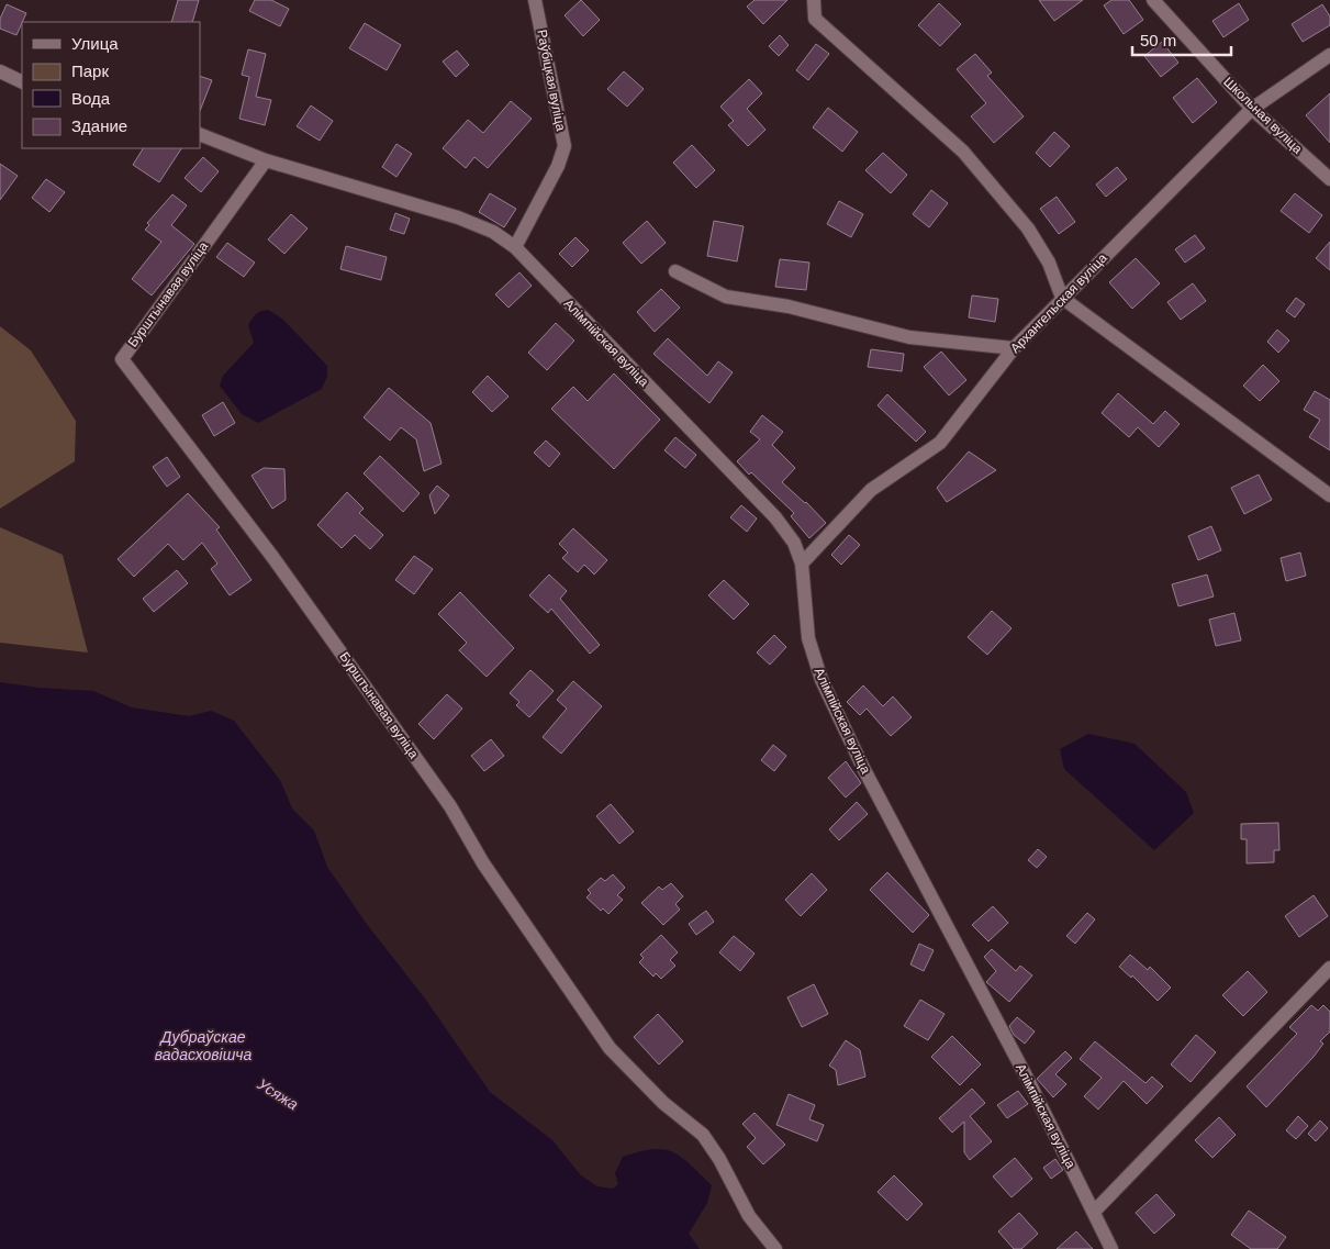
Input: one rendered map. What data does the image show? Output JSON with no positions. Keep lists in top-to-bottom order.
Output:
{
  "streets": {
    "street": [
      "Раўбіцкая вуліца",
      "Школьная вуліца",
      "Бурштынавая вуліца",
      "Архангельская вуліца",
      "Алімпійская вуліца"
    ]
  },
  "crossings": [
    ["Раўбіцкая вуліца", "Алімпійская вуліца"],
    ["Школьная вуліца", "Архангельская вуліца"],
    ["Бурштынавая вуліца", "Алімпійская вуліца"],
    ["Архангельская вуліца", "Алімпійская вуліца"]
  ],
  "water": ["Дубраўскае вадасховішча", "Усяжа"],
  "legend": [
    "Улица",
    "Парк",
    "Вода",
    "Здание"
  ],
  "scale_bar": "50 m"
}
